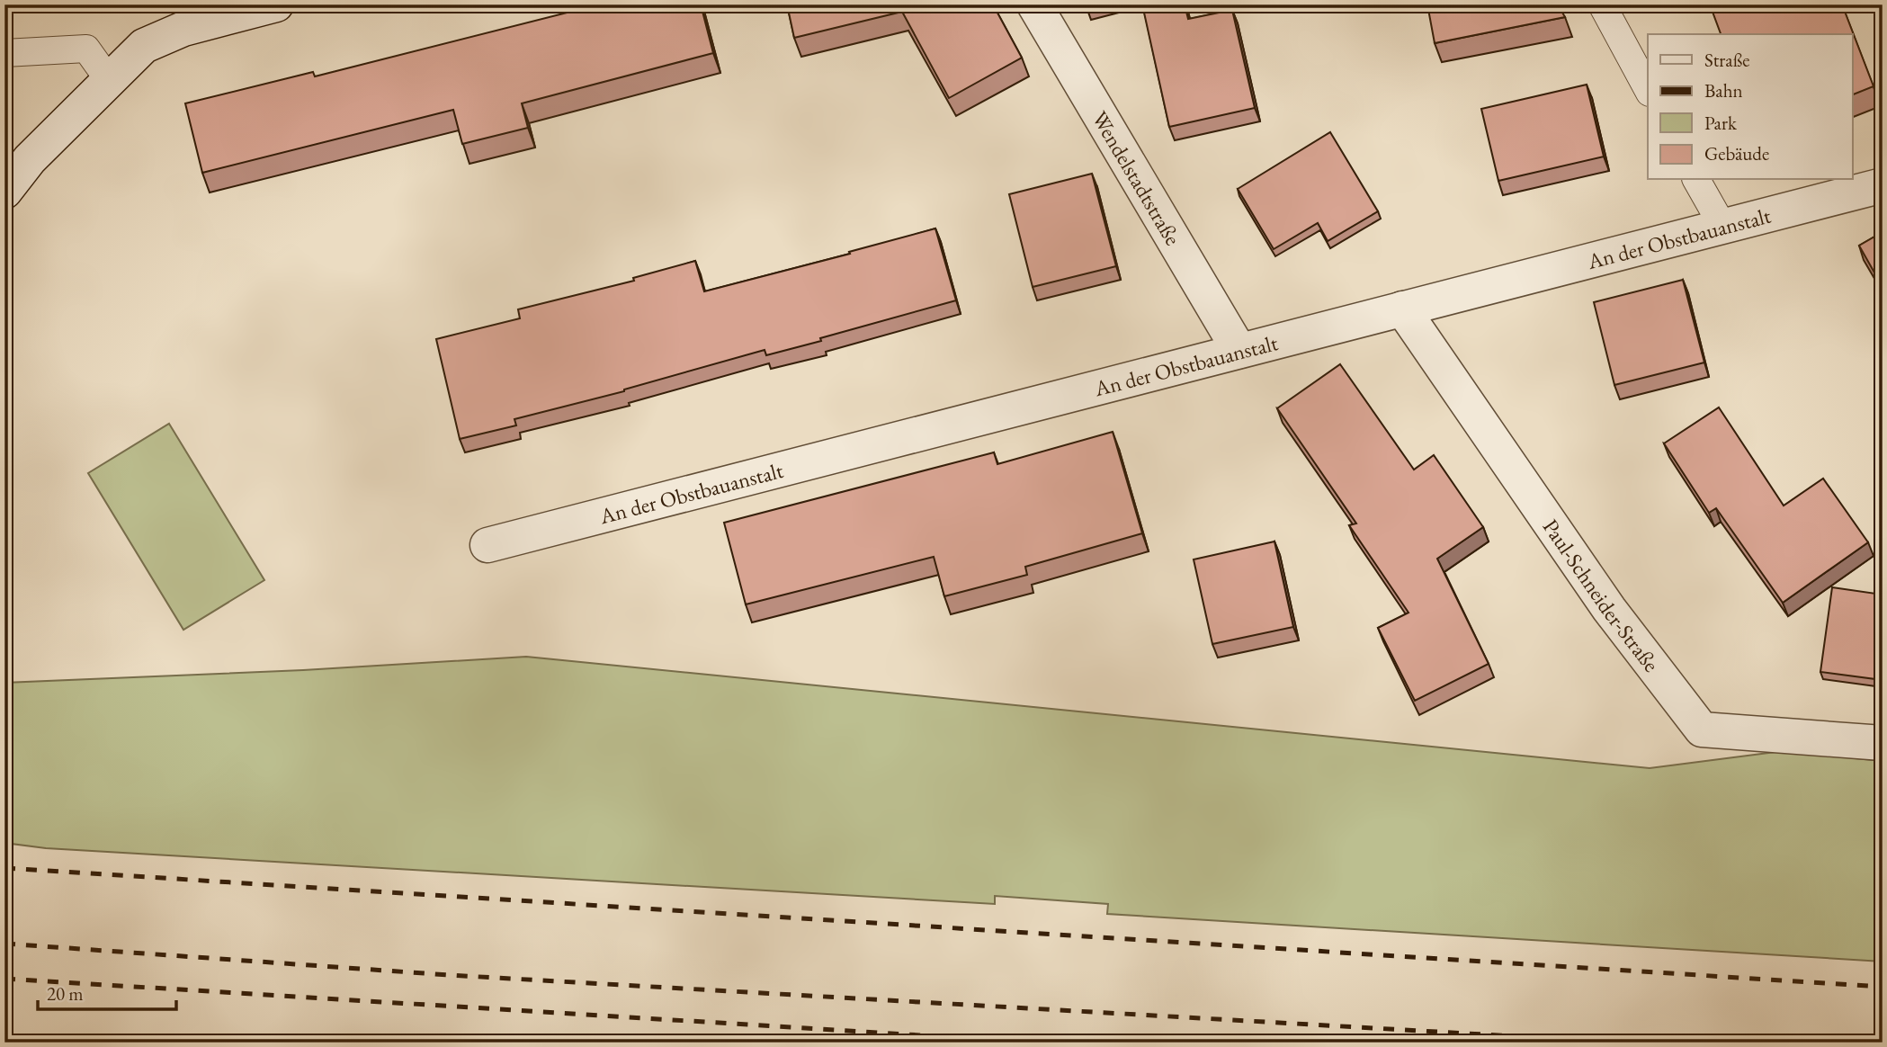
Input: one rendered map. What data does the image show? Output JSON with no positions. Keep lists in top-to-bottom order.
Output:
{
  "streets": {
    "street": ["Wendelstadtstraße", "An der Obstbauanstalt", "Paul-Schneider-Straße"]
  },
  "crossings": [
    ["Wendelstadtstraße", "An der Obstbauanstalt"],
    ["An der Obstbauanstalt", "Paul-Schneider-Straße"]
  ],
  "legend": [
    "Straße",
    "Bahn",
    "Park",
    "Gebäude"
  ],
  "scale_bar": "20 m"
}
